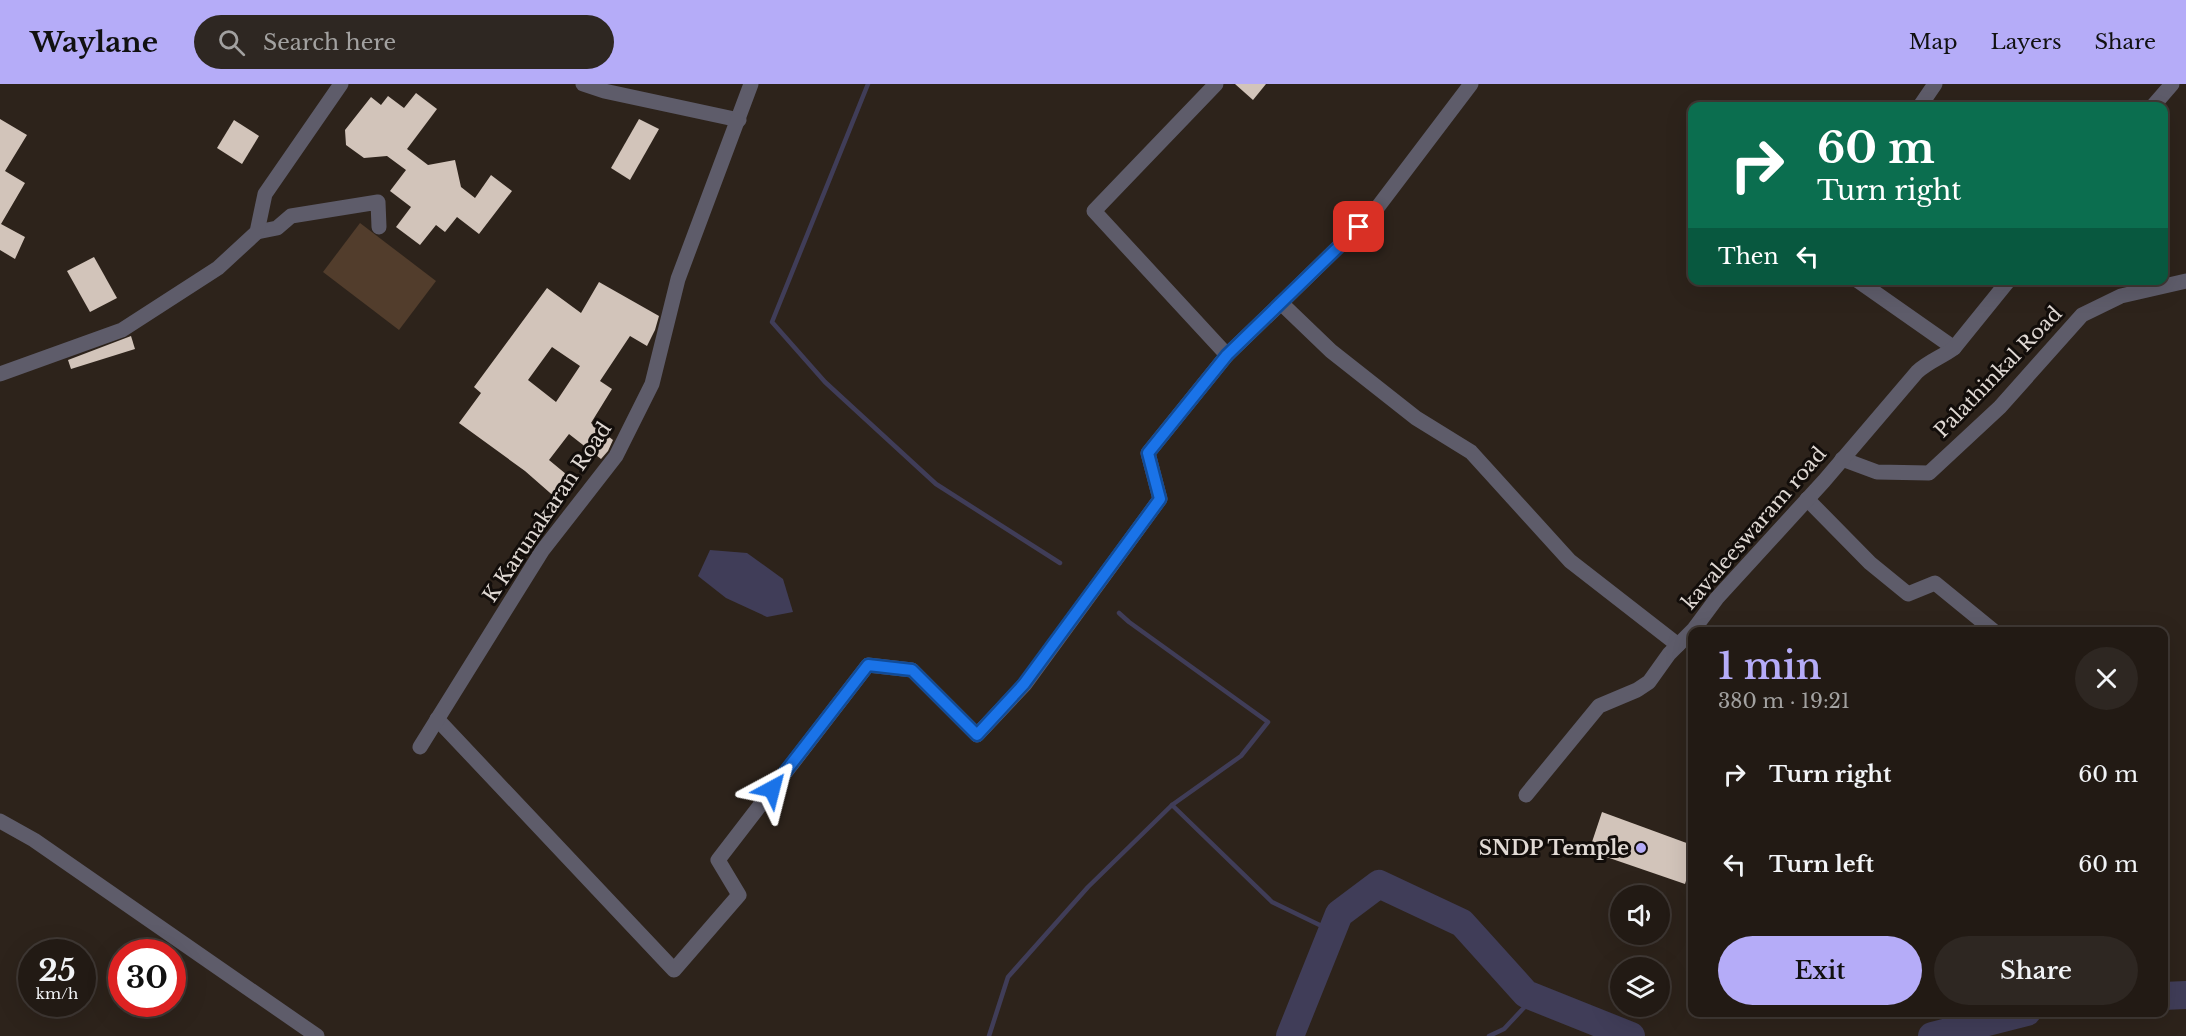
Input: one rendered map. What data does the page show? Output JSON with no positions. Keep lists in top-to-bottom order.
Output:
{
  "streets": {
    "street": ["Palathinkal Road", "K Karunakaran Road", "kavaleeswaram road"]
  },
  "crossings": [
    ["Palathinkal Road", "kavaleeswaram road"]
  ],
  "places": ["SNDP Temple"],
  "page": {
    "header": "Waylane",
    "search": "Search here",
    "nav": ["Map", "Layers", "Share"],
    "turn": ["60 m", "Turn right"],
    "then": "Then",
    "heading": ["1 min", "380 m · 19:21"],
    "list": [
      {
        "name": "Turn right",
        "value": "60 m"
      },
      {
        "name": "Turn left",
        "value": "60 m"
      }
    ],
    "buttons": ["Exit", "Share"],
    "speed": "25 km/h",
    "limit": "30"
  }
}
